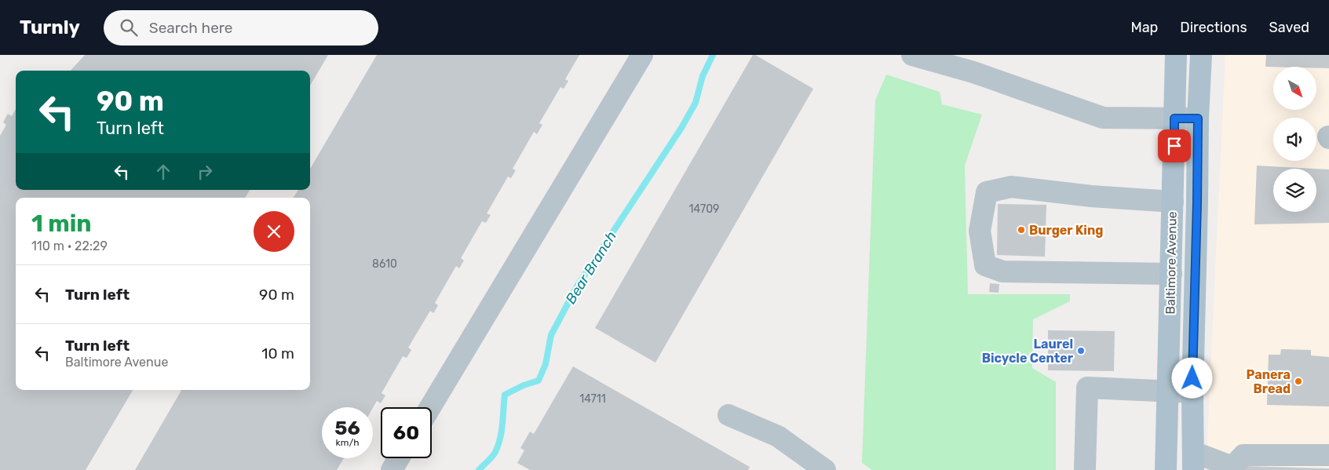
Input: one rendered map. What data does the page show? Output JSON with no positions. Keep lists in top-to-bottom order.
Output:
{
  "streets": {
    "main road": ["Baltimore Avenue"]
  },
  "water": ["Bear Branch"],
  "places": ["Burger King", "Laurel Bicycle Center", "Panera Bread"],
  "house_numbers": ["14709", "8610", "14711"],
  "north": "bottom right",
  "page": {
    "header": "Turnly",
    "search": "Search here",
    "nav": ["Map", "Directions", "Saved"],
    "turn": ["90 m", "Turn left"],
    "heading": ["1 min", "110 m · 22:29"],
    "list": [
      {
        "name": "Turn left",
        "value": "90 m"
      },
      {
        "name": "Turn left",
        "note": "Baltimore Avenue",
        "value": "10 m"
      }
    ],
    "speed": "56 km/h",
    "limit": "60"
  }
}
